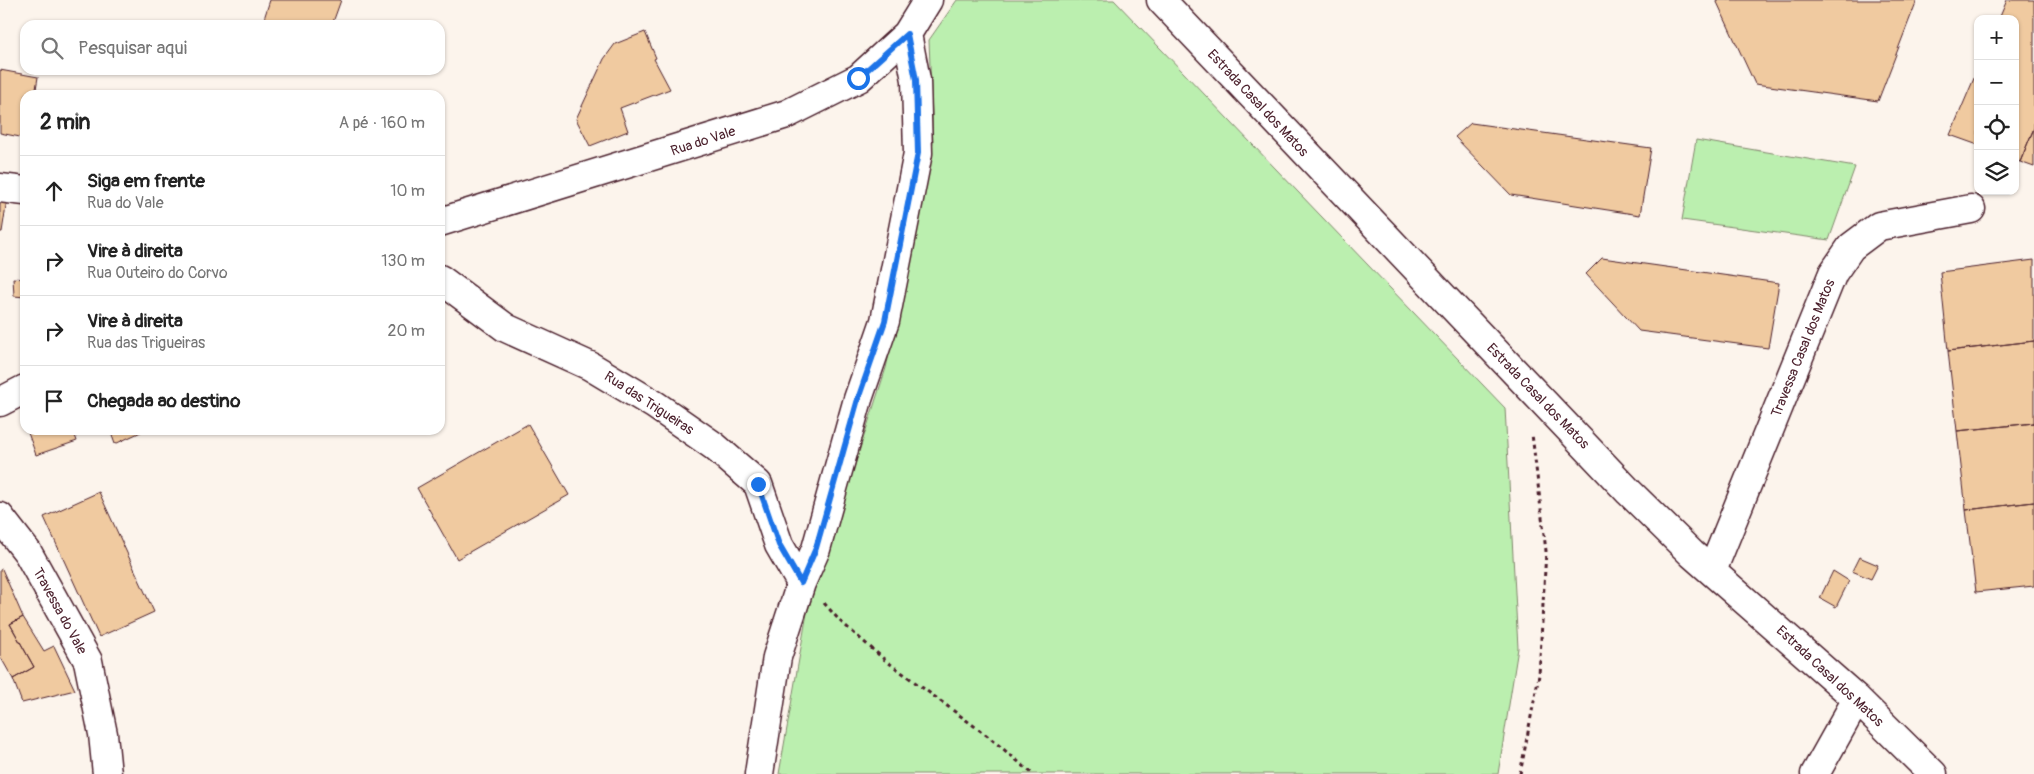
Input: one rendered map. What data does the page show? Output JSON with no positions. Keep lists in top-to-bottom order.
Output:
{
  "streets": {
    "street": [
      "Estrada Casal dos Matos",
      "Rua do Vale",
      "Travessa Casal dos Matos",
      "Rua das Trigueiras",
      "Travessa do Vale"
    ]
  },
  "crossings": [
    ["Estrada Casal dos Matos", "Travessa Casal dos Matos"]
  ],
  "page": {
    "map_buttons": ["+", "−"],
    "search": "Pesquisar aqui",
    "heading": ["2 min", "A pé · 160 m"],
    "list": [
      ["Siga em frente", "Rua do Vale", "10 m"],
      ["Vire à direita", "Rua Outeiro do Corvo", "130 m"],
      ["Vire à direita", "Rua das Trigueiras", "20 m"],
      "Chegada ao destino"
    ]
  }
}
